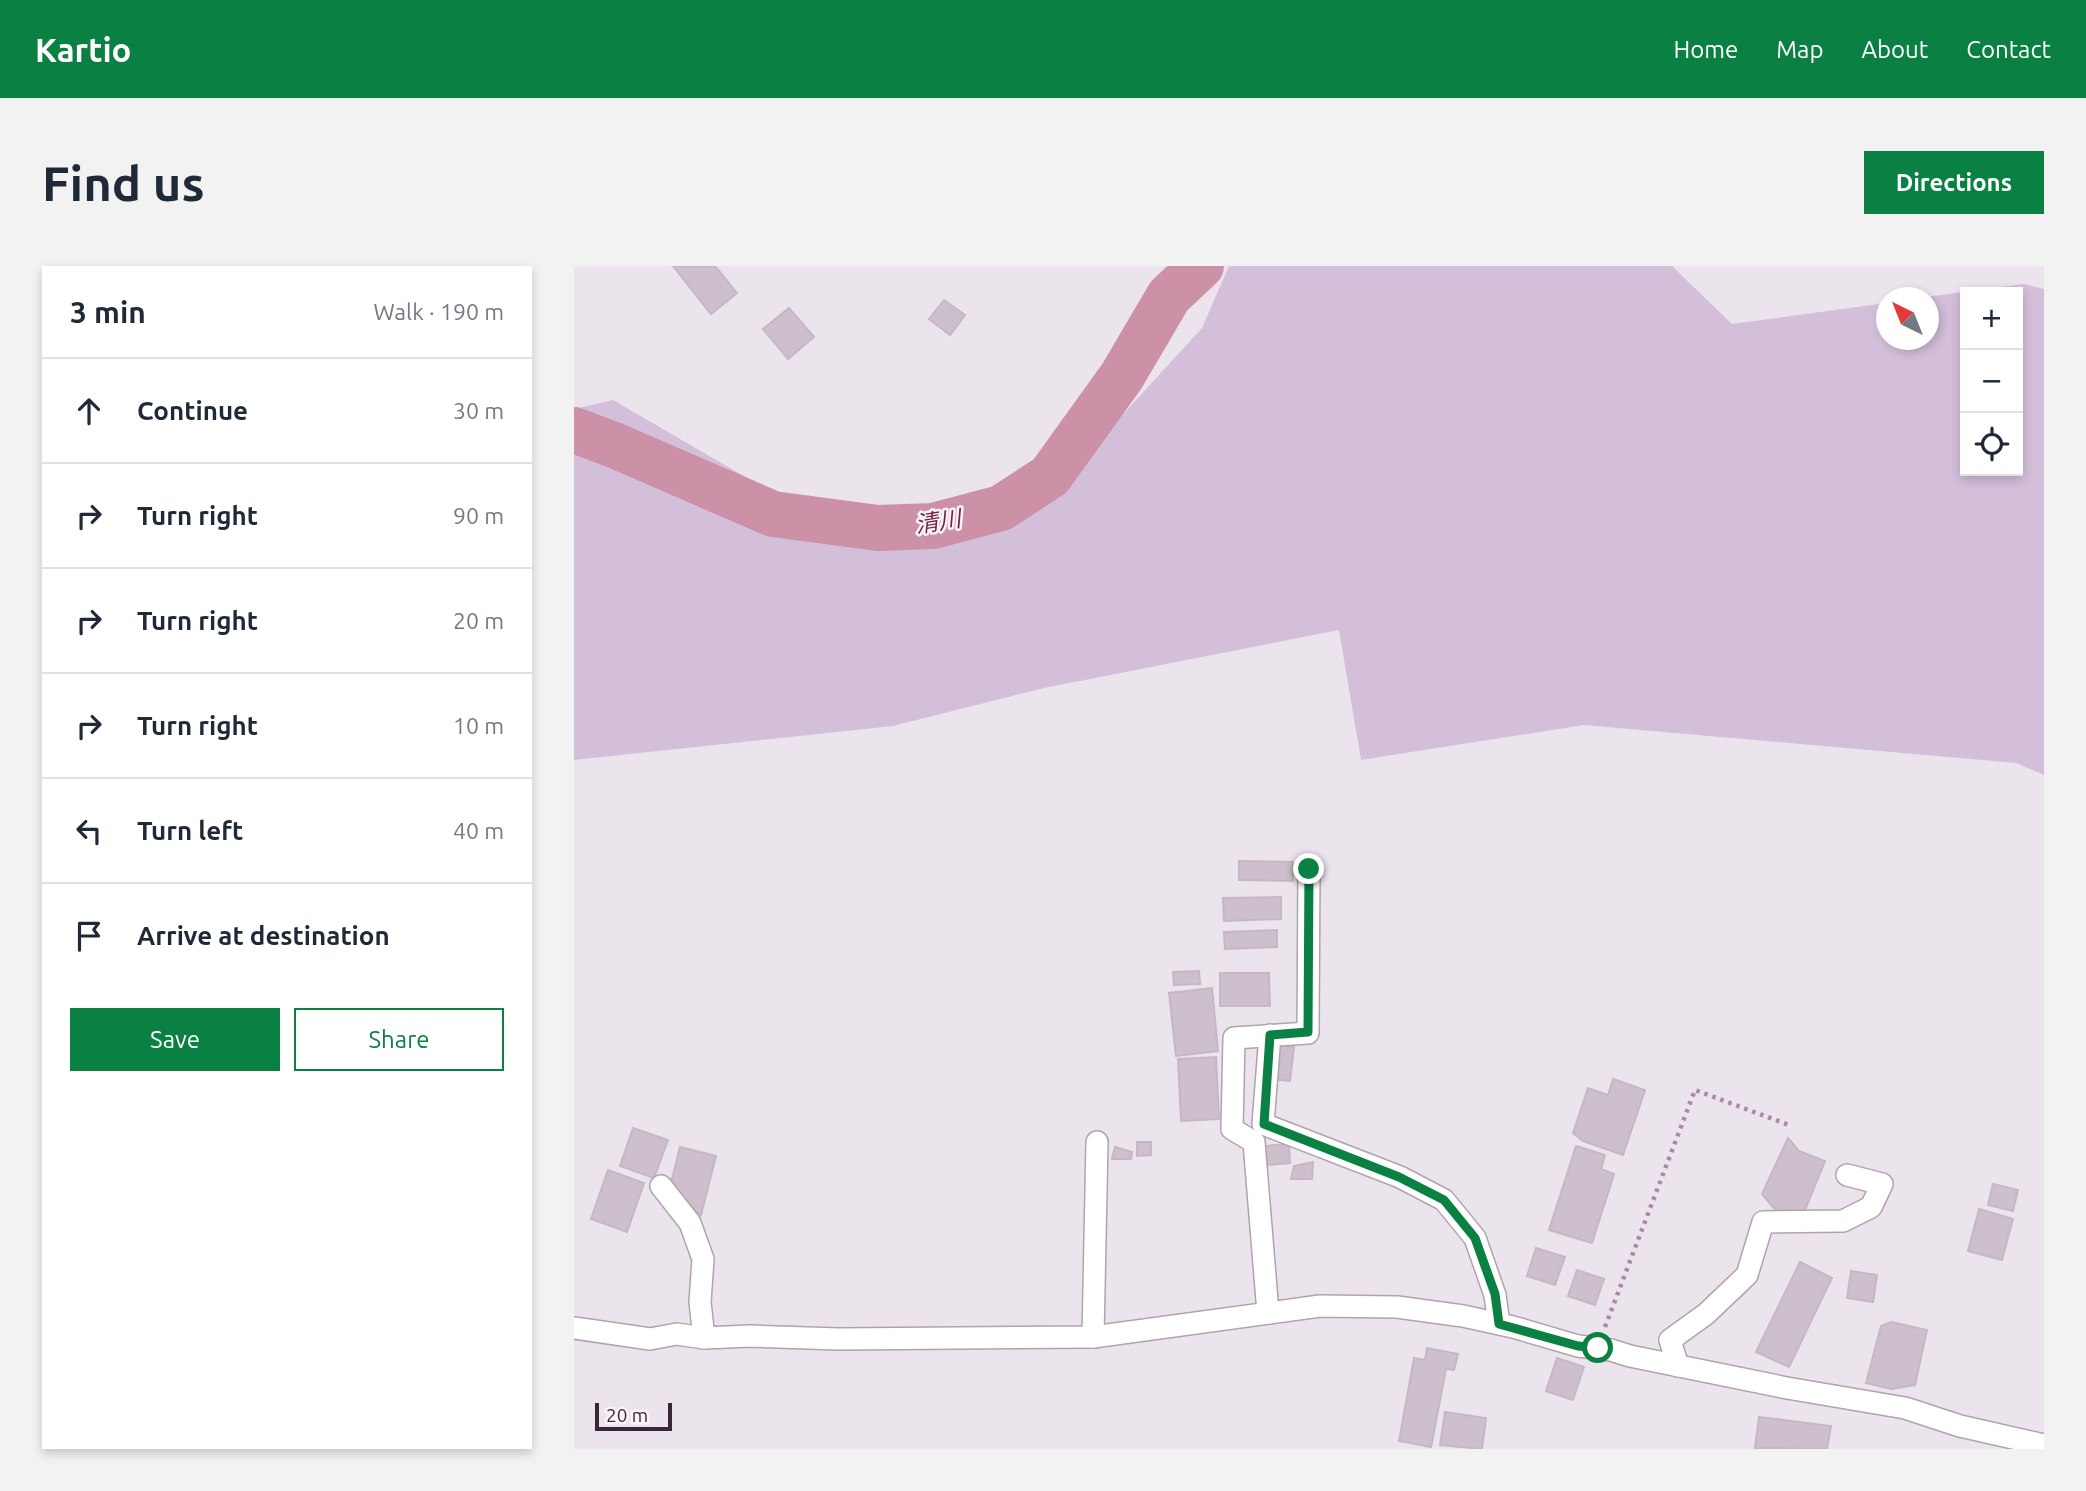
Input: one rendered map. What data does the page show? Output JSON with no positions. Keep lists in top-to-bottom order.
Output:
{
  "water": ["清川"],
  "scale_bar": "20 m",
  "north": "top left",
  "page": {
    "header": "Kartio",
    "nav": [
      "Home",
      "Map",
      "About",
      "Contact"
    ],
    "buttons": [
      "Directions",
      ["Save", "Share"]
    ],
    "title": "Find us",
    "heading": ["3 min", "Walk · 190 m"],
    "map_buttons": ["+", "−"],
    "list": [
      ["Continue", "30 m"],
      ["Turn right", "90 m"],
      ["Turn right", "20 m"],
      ["Turn right", "10 m"],
      ["Turn left", "40 m"],
      "Arrive at destination"
    ],
    "scale": "20 m"
  }
}
